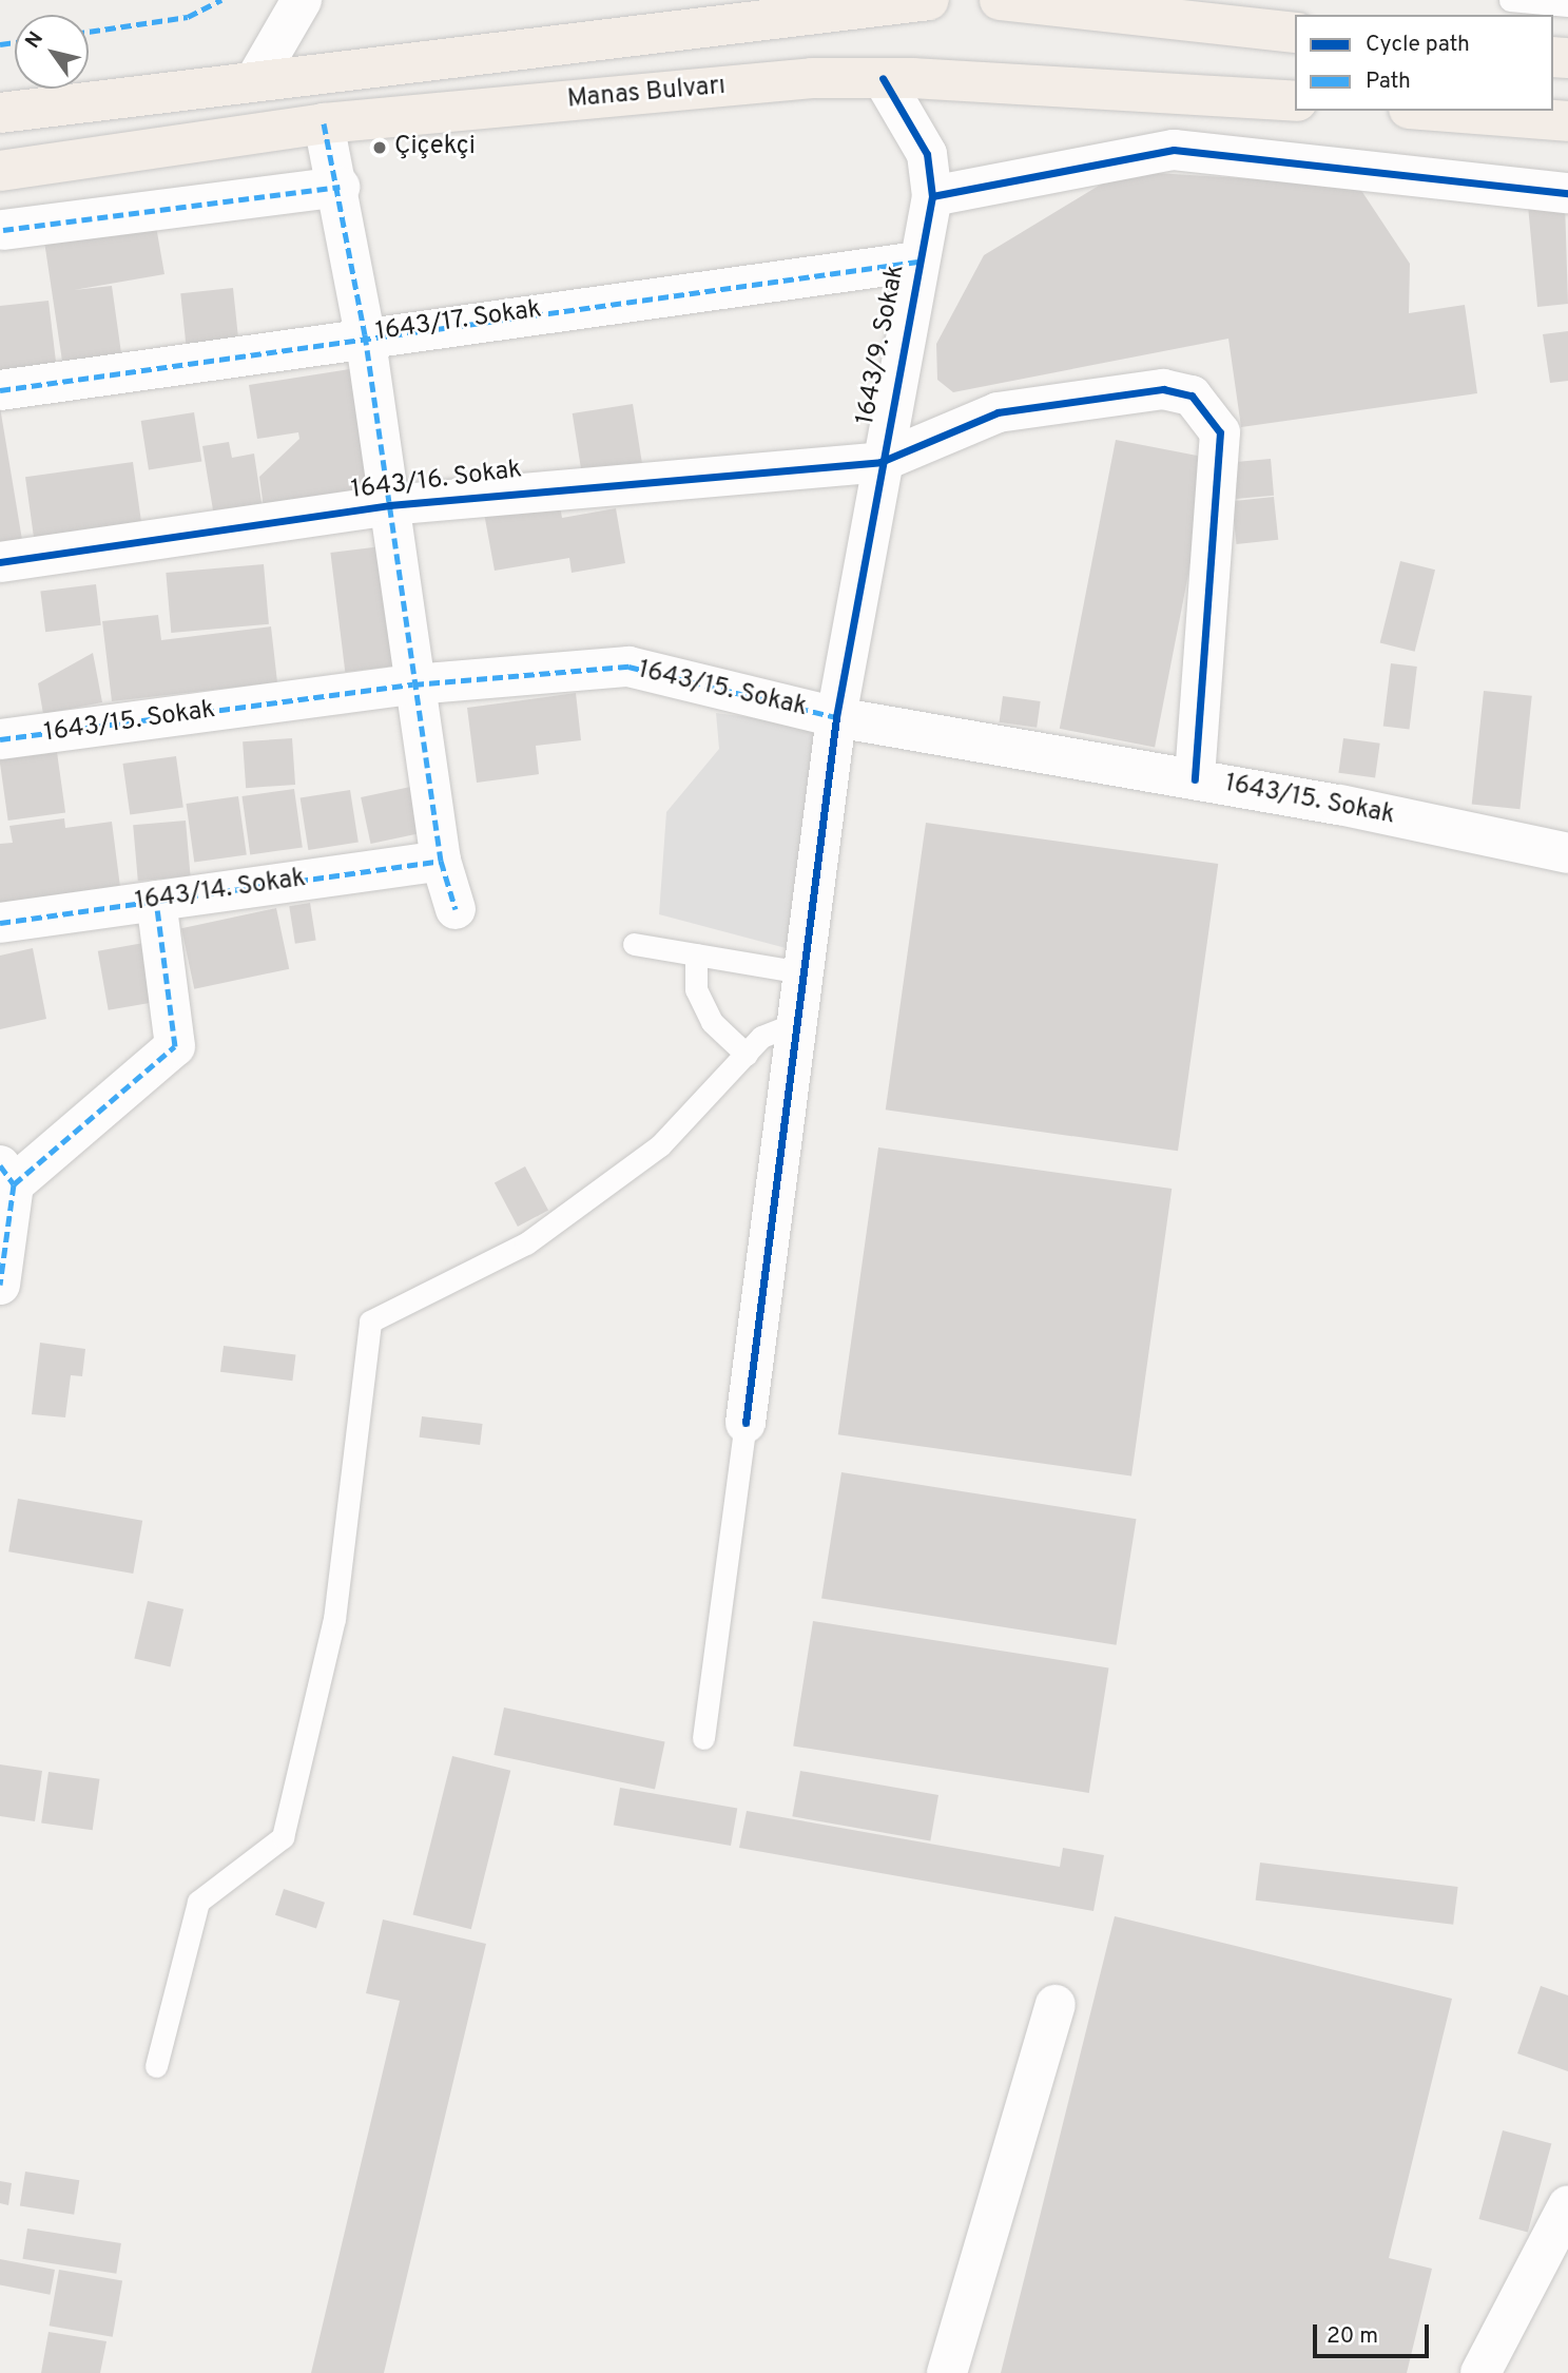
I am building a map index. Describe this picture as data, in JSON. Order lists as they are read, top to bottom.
{
  "streets": {
    "main road": ["Manas Bulvarı"],
    "street": [
      "1643/17. Sokak",
      "1643/9. Sokak",
      "1643/16. Sokak",
      "1643/15. Sokak",
      "1643/14. Sokak"
    ]
  },
  "crossings": [
    ["Manas Bulvarı", "1643/9. Sokak"],
    ["1643/17. Sokak", "1643/9. Sokak"],
    ["1643/9. Sokak", "1643/16. Sokak"],
    ["1643/9. Sokak", "1643/15. Sokak"],
    ["1643/16. Sokak", "1643/15. Sokak"]
  ],
  "places": ["Çiçekçi"],
  "legend": ["Cycle path", "Path"],
  "scale_bar": "20 m",
  "north": "top left"
}
